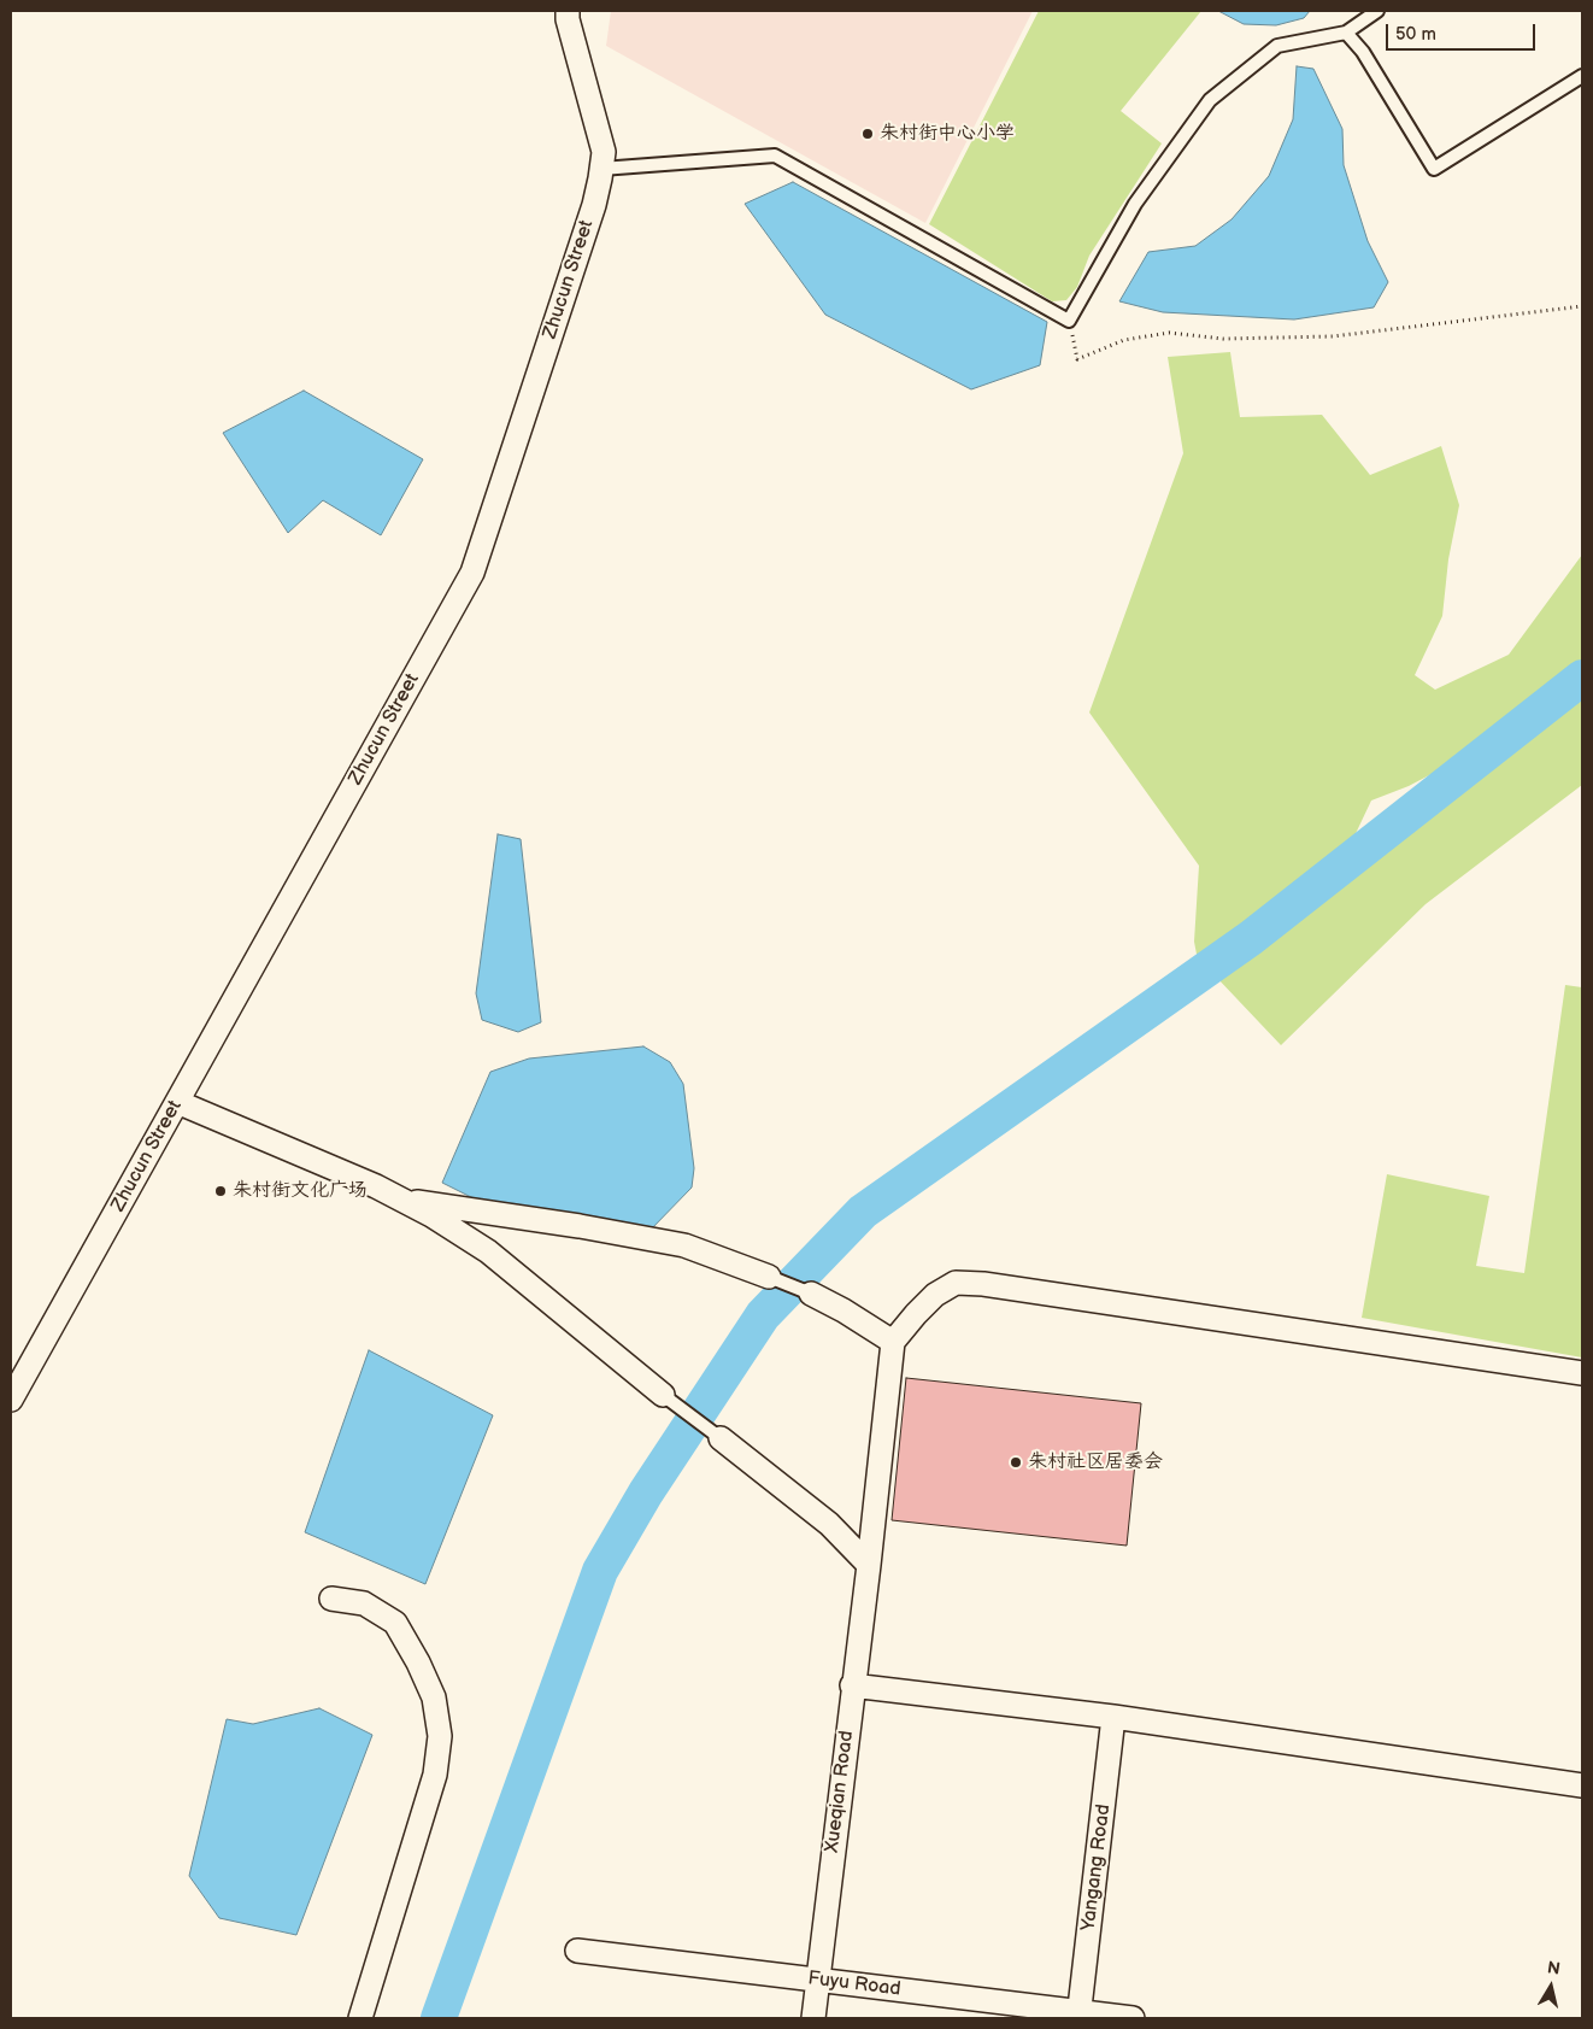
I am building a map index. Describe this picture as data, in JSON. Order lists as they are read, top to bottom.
{
  "streets": {
    "street": [
      "Zhucun Street",
      "Xueqian Road",
      "Yangang Road",
      "Fuyu Road"
    ]
  },
  "crossings": [
    ["Xueqian Road", "Fuyu Road"],
    ["Yangang Road", "Fuyu Road"]
  ],
  "places": ["朱村街中心小学", "朱村街文化广场", "朱村社区居委会"],
  "scale_bar": "50 m",
  "north": "top"
}
